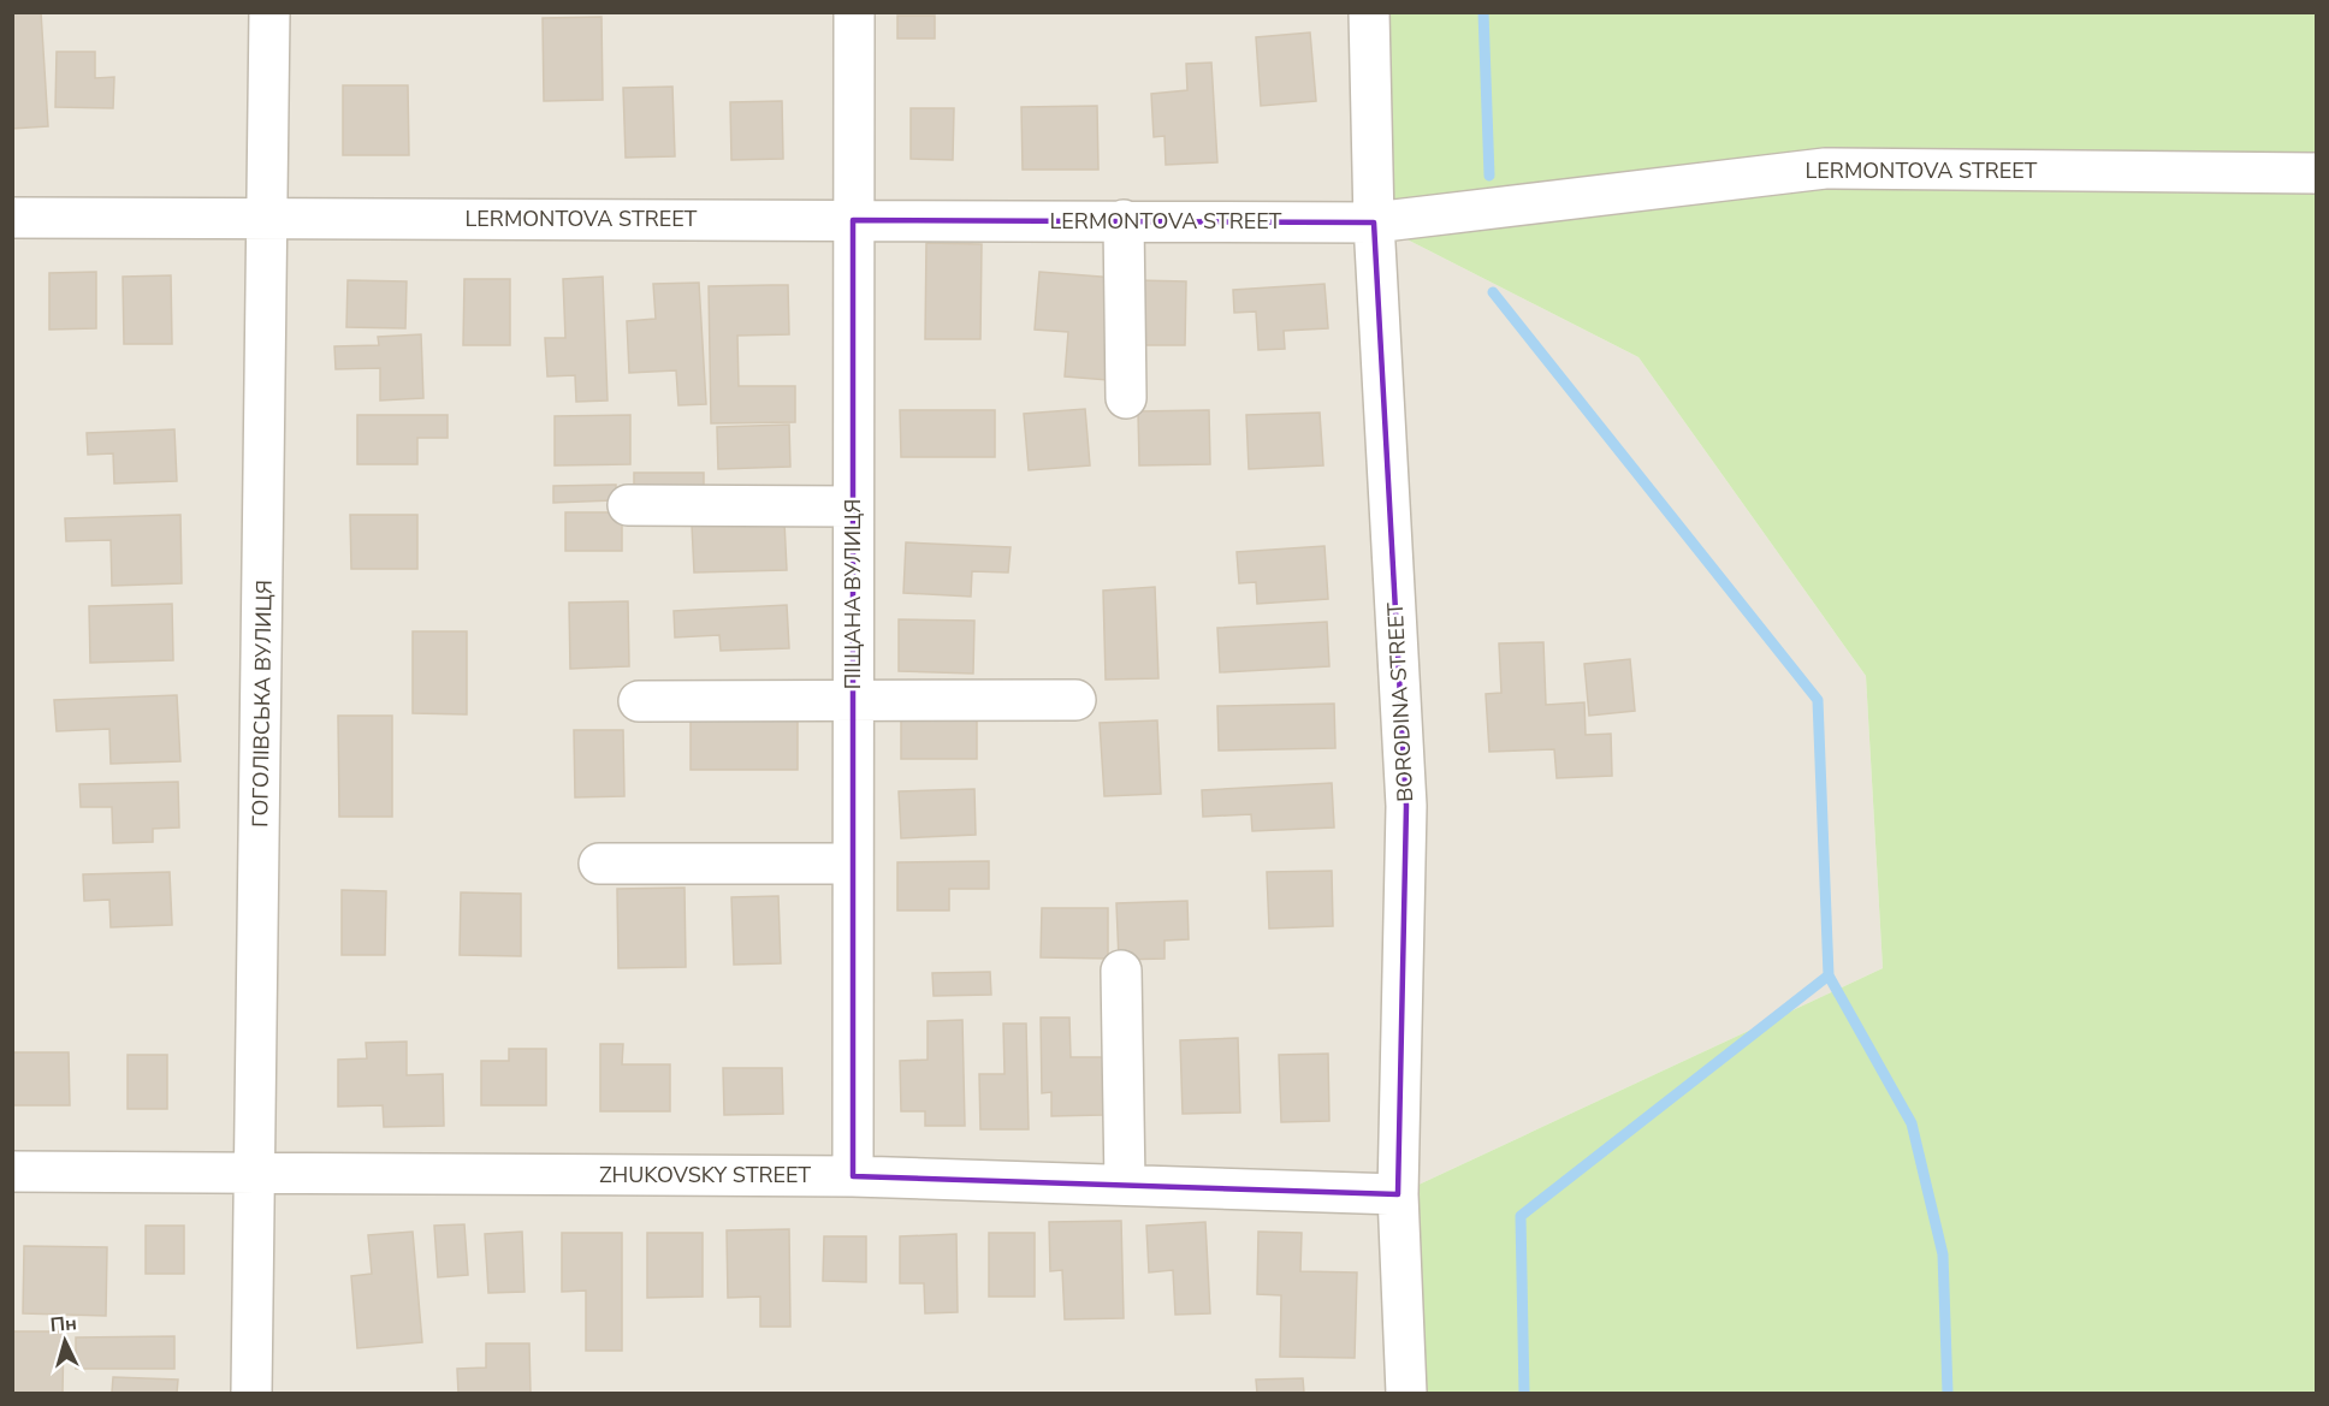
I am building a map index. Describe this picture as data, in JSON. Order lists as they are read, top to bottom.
{
  "streets": {
    "street": [
      "LERMONTOVA STREET",
      "ПІЩАНА ВУЛИЦЯ",
      "BORODINA STREET",
      "ГОГОЛІВСЬКА ВУЛИЦЯ",
      "ZHUKOVSKY STREET"
    ]
  },
  "crossings": [
    ["LERMONTOVA STREET", "ПІЩАНА ВУЛИЦЯ"],
    ["LERMONTOVA STREET", "BORODINA STREET"],
    ["LERMONTOVA STREET", "ГОГОЛІВСЬКА ВУЛИЦЯ"],
    ["ПІЩАНА ВУЛИЦЯ", "ZHUKOVSKY STREET"],
    ["BORODINA STREET", "ZHUKOVSKY STREET"],
    ["ГОГОЛІВСЬКА ВУЛИЦЯ", "ZHUKOVSKY STREET"]
  ],
  "north": "top"
}
